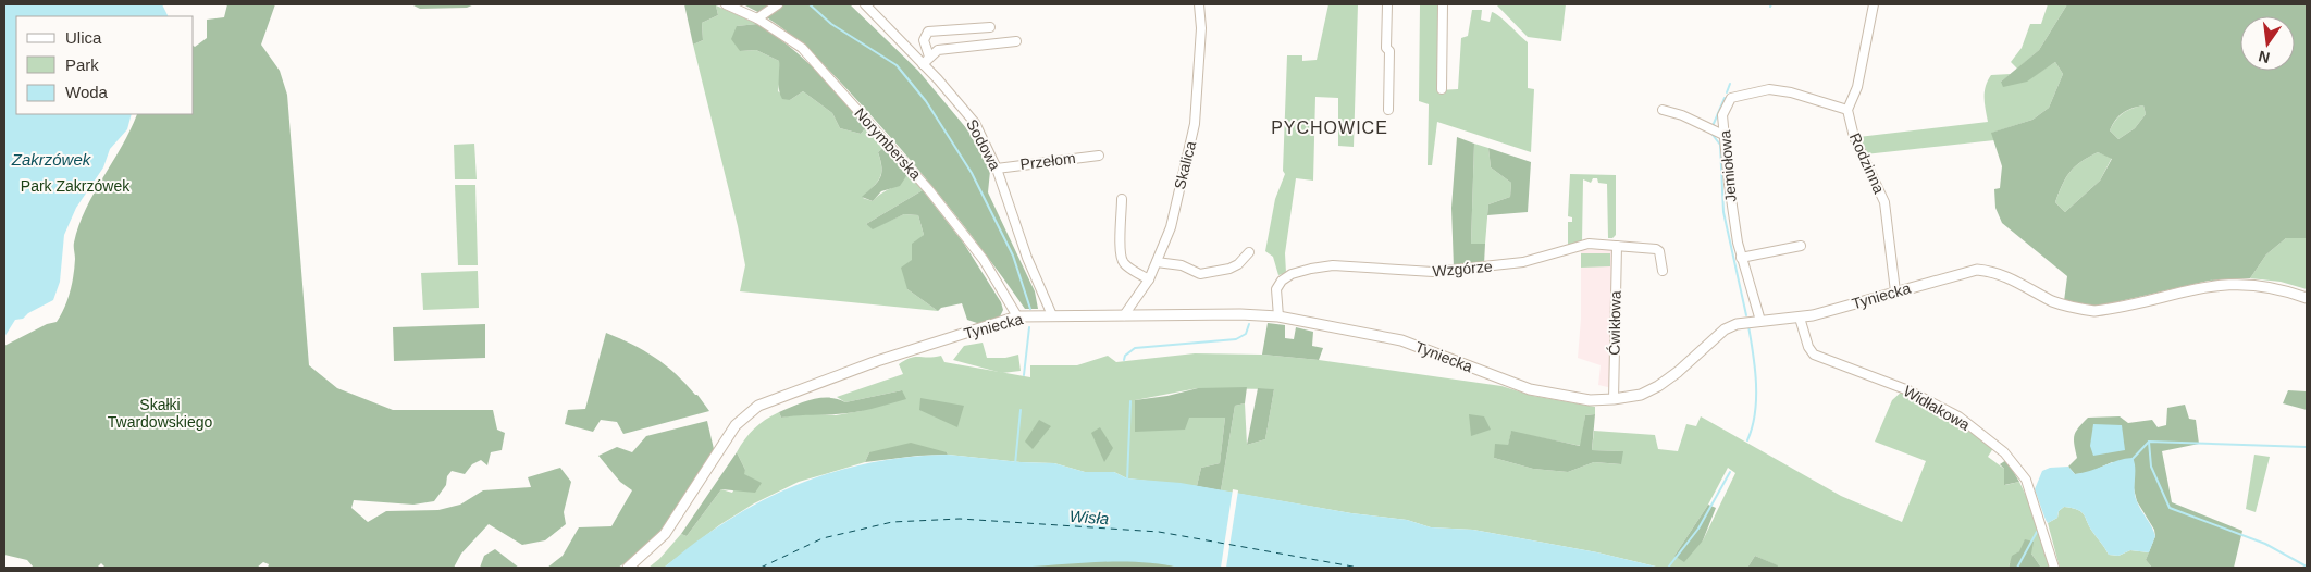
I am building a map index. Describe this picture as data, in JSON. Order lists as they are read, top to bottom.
{
  "streets": {
    "street": [
      "Norymberska",
      "Sodowa",
      "Przełom",
      "Rodzinna",
      "Skalica",
      "Jemiołowa",
      "Wzgórze",
      "Tyniecka",
      "Ćwikłowa",
      "Widłakowa"
    ]
  },
  "crossings": [
    ["Norymberska", "Tyniecka"],
    ["Sodowa", "Przełom"],
    ["Sodowa", "Tyniecka"],
    ["Rodzinna", "Jemiołowa"],
    ["Rodzinna", "Tyniecka"],
    ["Skalica", "Tyniecka"],
    ["Jemiołowa", "Tyniecka"],
    ["Wzgórze", "Tyniecka"],
    ["Wzgórze", "Ćwikłowa"],
    ["Tyniecka", "Ćwikłowa"],
    ["Tyniecka", "Widłakowa"]
  ],
  "districts": ["PYCHOWICE"],
  "water": ["Zakrzówek", "Wisła"],
  "parks": ["Park Zakrzówek", "Skałki Twardowskiego"],
  "legend": ["Ulica", "Park", "Woda"],
  "north": "bottom"
}
